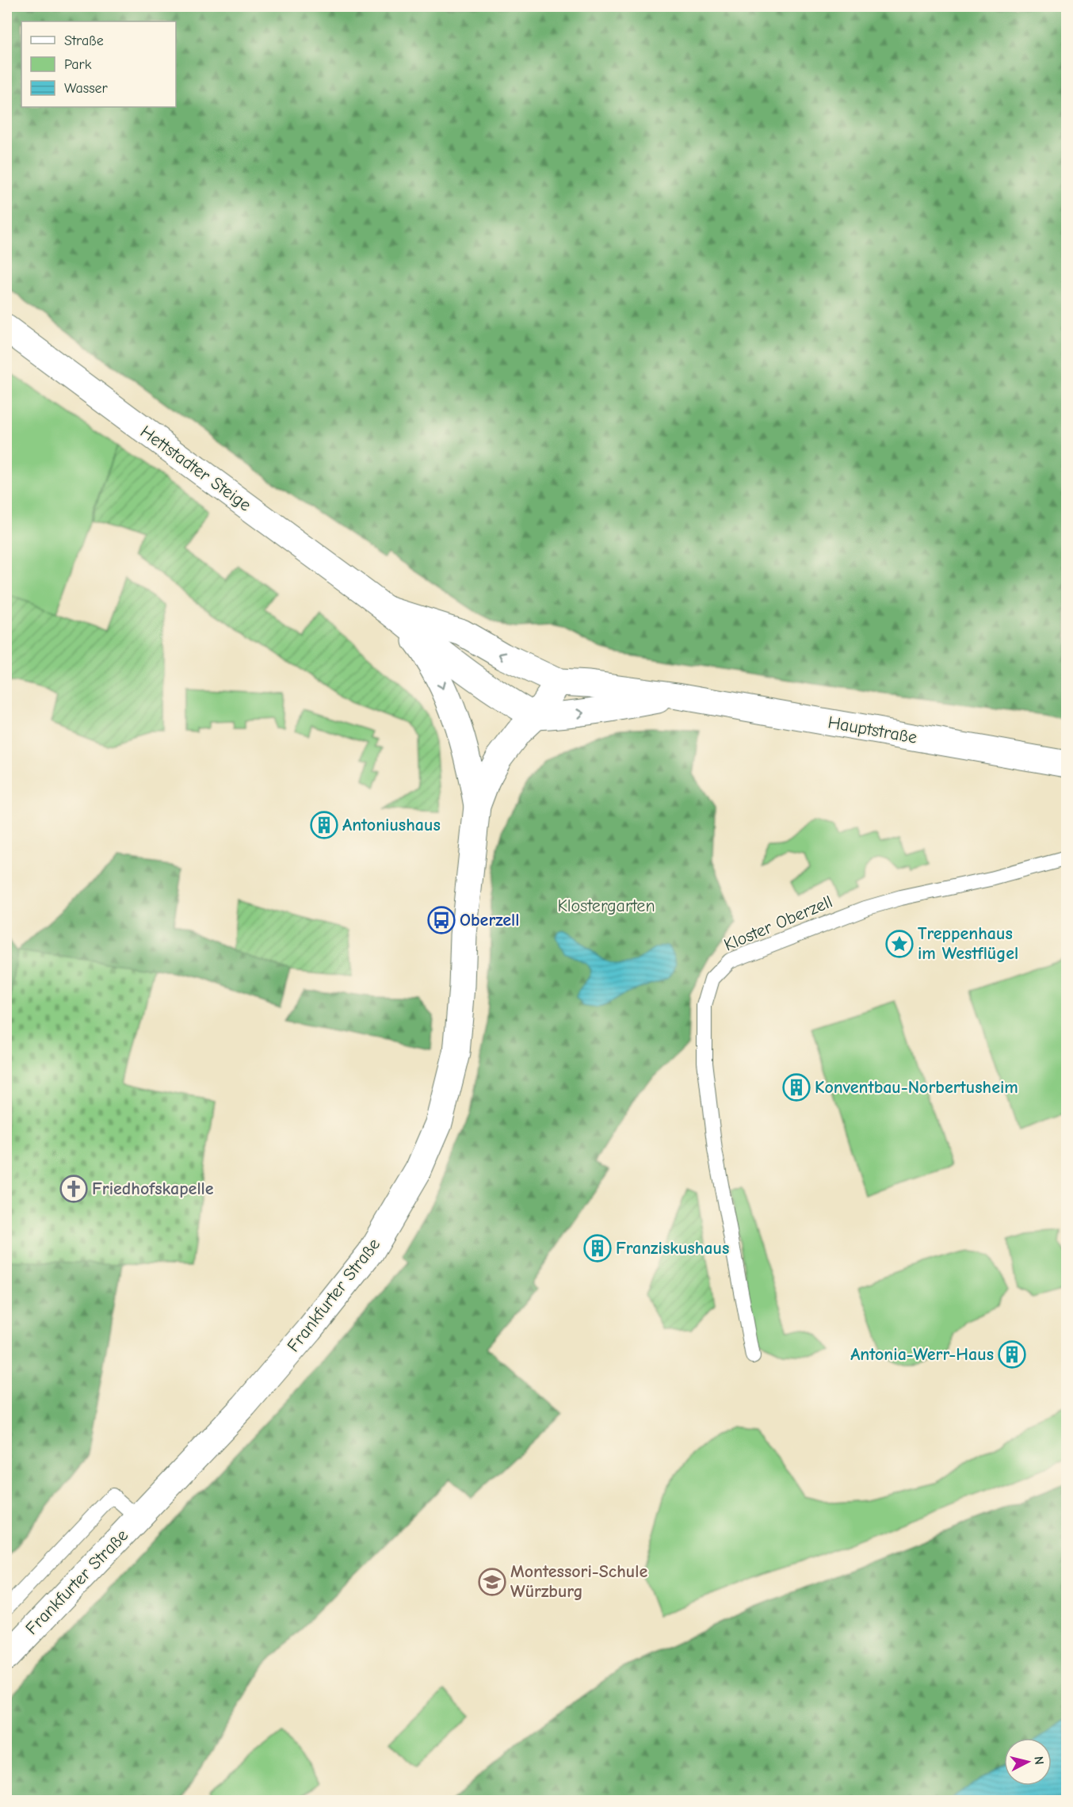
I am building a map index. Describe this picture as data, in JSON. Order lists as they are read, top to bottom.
{
  "streets": {
    "main road": ["Hettstadter Steige", "Hauptstraße", "Frankfurter Straße"],
    "lane": ["Kloster Oberzell"]
  },
  "crossings": [
    ["Hettstadter Steige", "Hauptstraße"],
    ["Hettstadter Steige", "Frankfurter Straße"],
    ["Hauptstraße", "Frankfurter Straße"]
  ],
  "parks": ["Klostergarten"],
  "places": {
    "building": [
      "Antoniushaus",
      "Konventbau-Norbertusheim",
      "Franziskushaus",
      "Antonia-Werr-Haus"
    ],
    "bus stop": ["Oberzell"],
    "place": ["Treppenhaus im Westflügel"],
    "church": ["Friedhofskapelle"],
    "school or university": ["Montessori-Schule Würzburg"]
  },
  "legend": ["Straße", "Park", "Wasser"],
  "north": "right"
}
